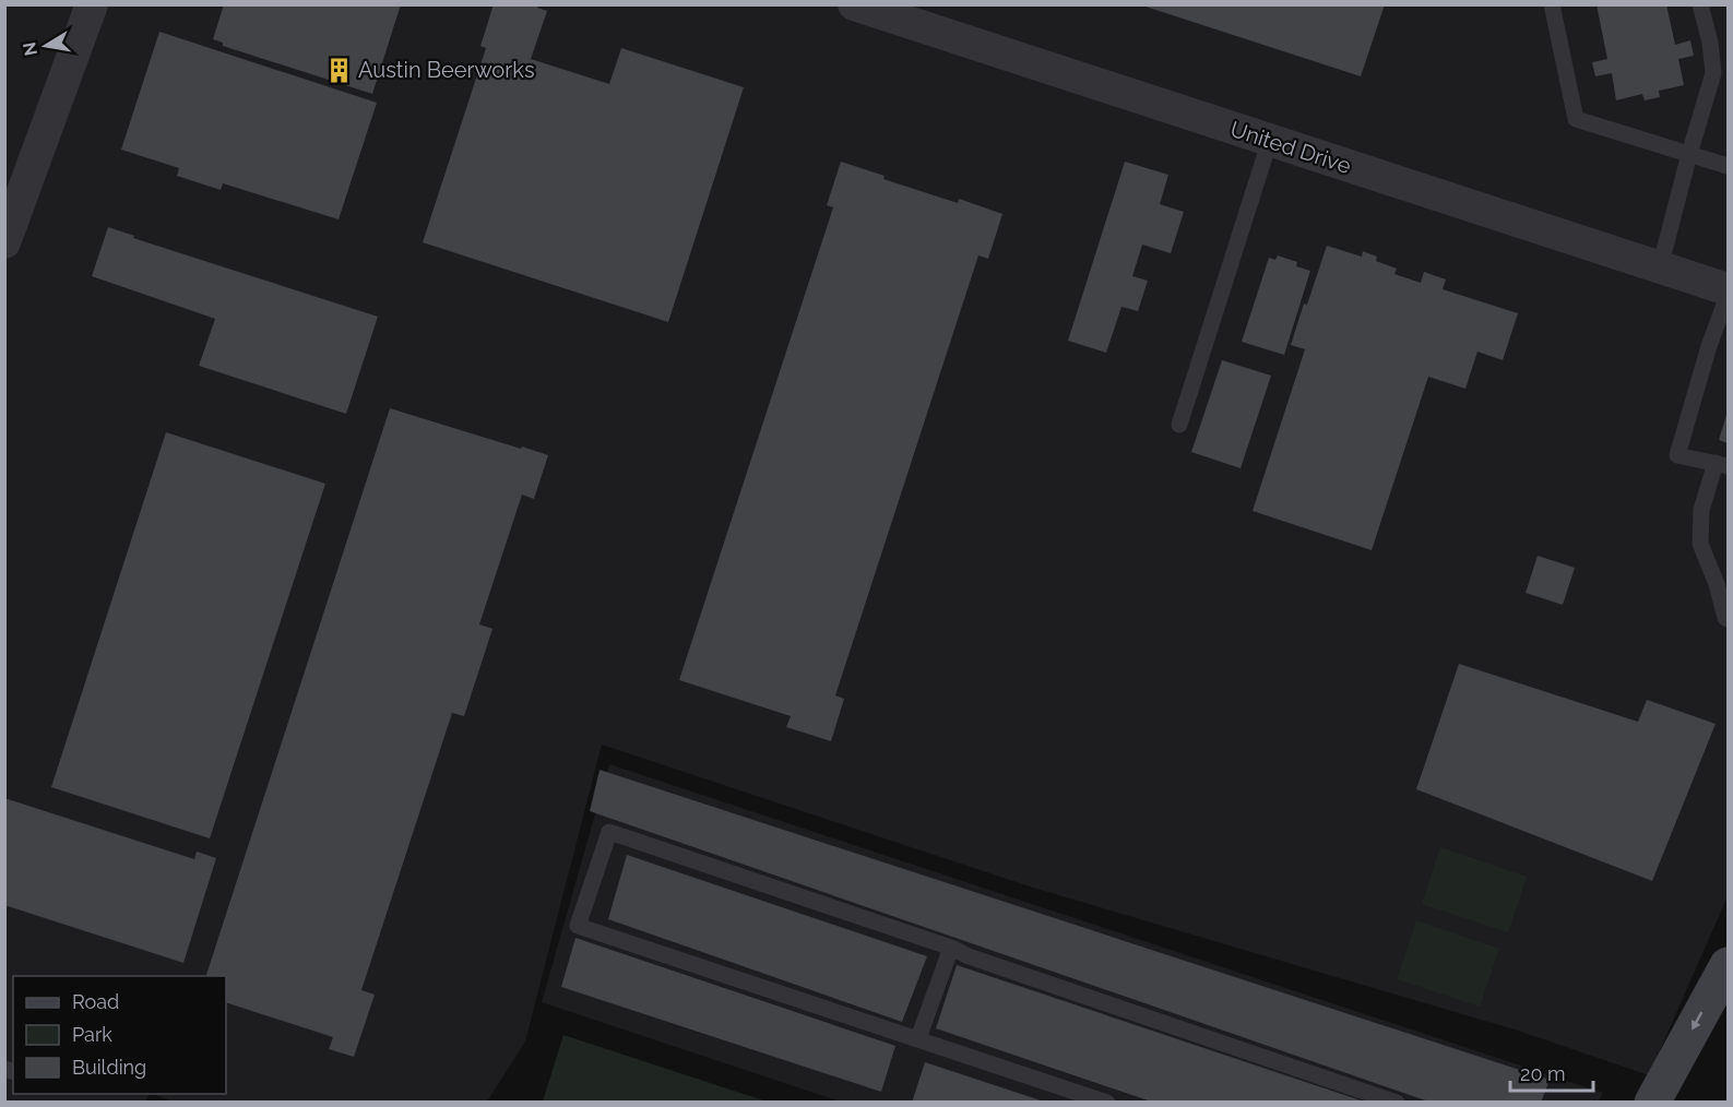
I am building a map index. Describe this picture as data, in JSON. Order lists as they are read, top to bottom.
{
  "streets": {
    "street": ["United Drive"]
  },
  "places": {
    "building": ["Austin Beerworks"]
  },
  "legend": ["Road", "Park", "Building"],
  "scale_bar": "20 m",
  "north": "left"
}
